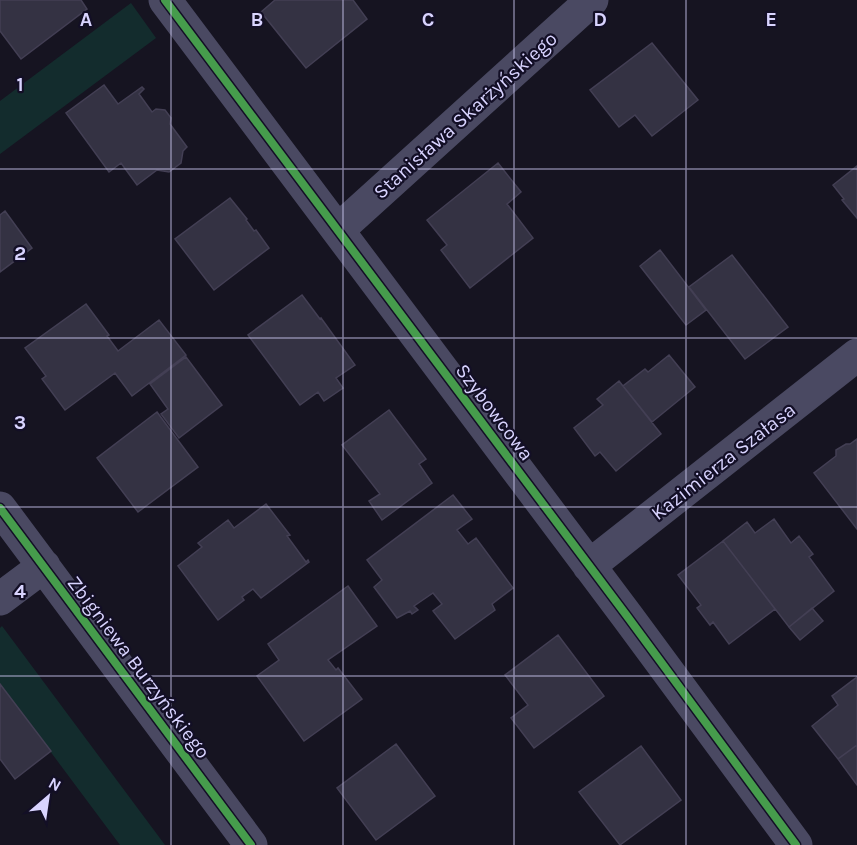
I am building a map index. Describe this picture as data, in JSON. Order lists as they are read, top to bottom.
{
  "streets": {
    "street": [
      "Stanisława Skarżyńskiego",
      "Szybowcowa",
      "Kazimierza Szałasa",
      "Zbigniewa Burzyńskiego"
    ]
  },
  "crossings": [
    ["Stanisława Skarżyńskiego", "Szybowcowa"],
    ["Szybowcowa", "Kazimierza Szałasa"]
  ],
  "north": "top right",
  "grid": {
    "columns": [
      "A",
      "B",
      "C",
      "D",
      "E"
    ],
    "rows": [
      "1",
      "2",
      "3",
      "4"
    ]
  }
}
